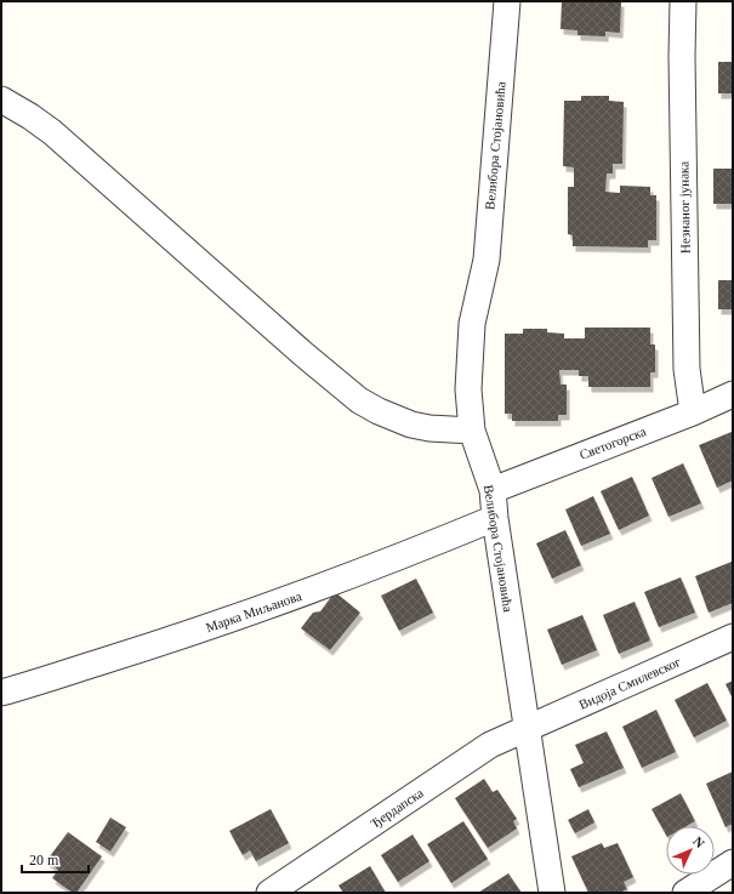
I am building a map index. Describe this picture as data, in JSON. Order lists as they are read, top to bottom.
{
  "streets": {
    "street": [
      "Велибора Стојановића",
      "Незнаног јунака",
      "Светогорска",
      "Марка Миљанова",
      "Видоја Смилевског",
      "Ђердапска"
    ]
  },
  "crossings": [
    ["Велибора Стојановића", "Светогорска"],
    ["Велибора Стојановића", "Марка Миљанова"],
    ["Велибора Стојановића", "Видоја Смилевског"],
    ["Велибора Стојановића", "Ђердапска"],
    ["Незнаног јунака", "Светогорска"],
    ["Видоја Смилевског", "Ђердапска"]
  ],
  "scale_bar": "20 m",
  "north": "top right"
}
